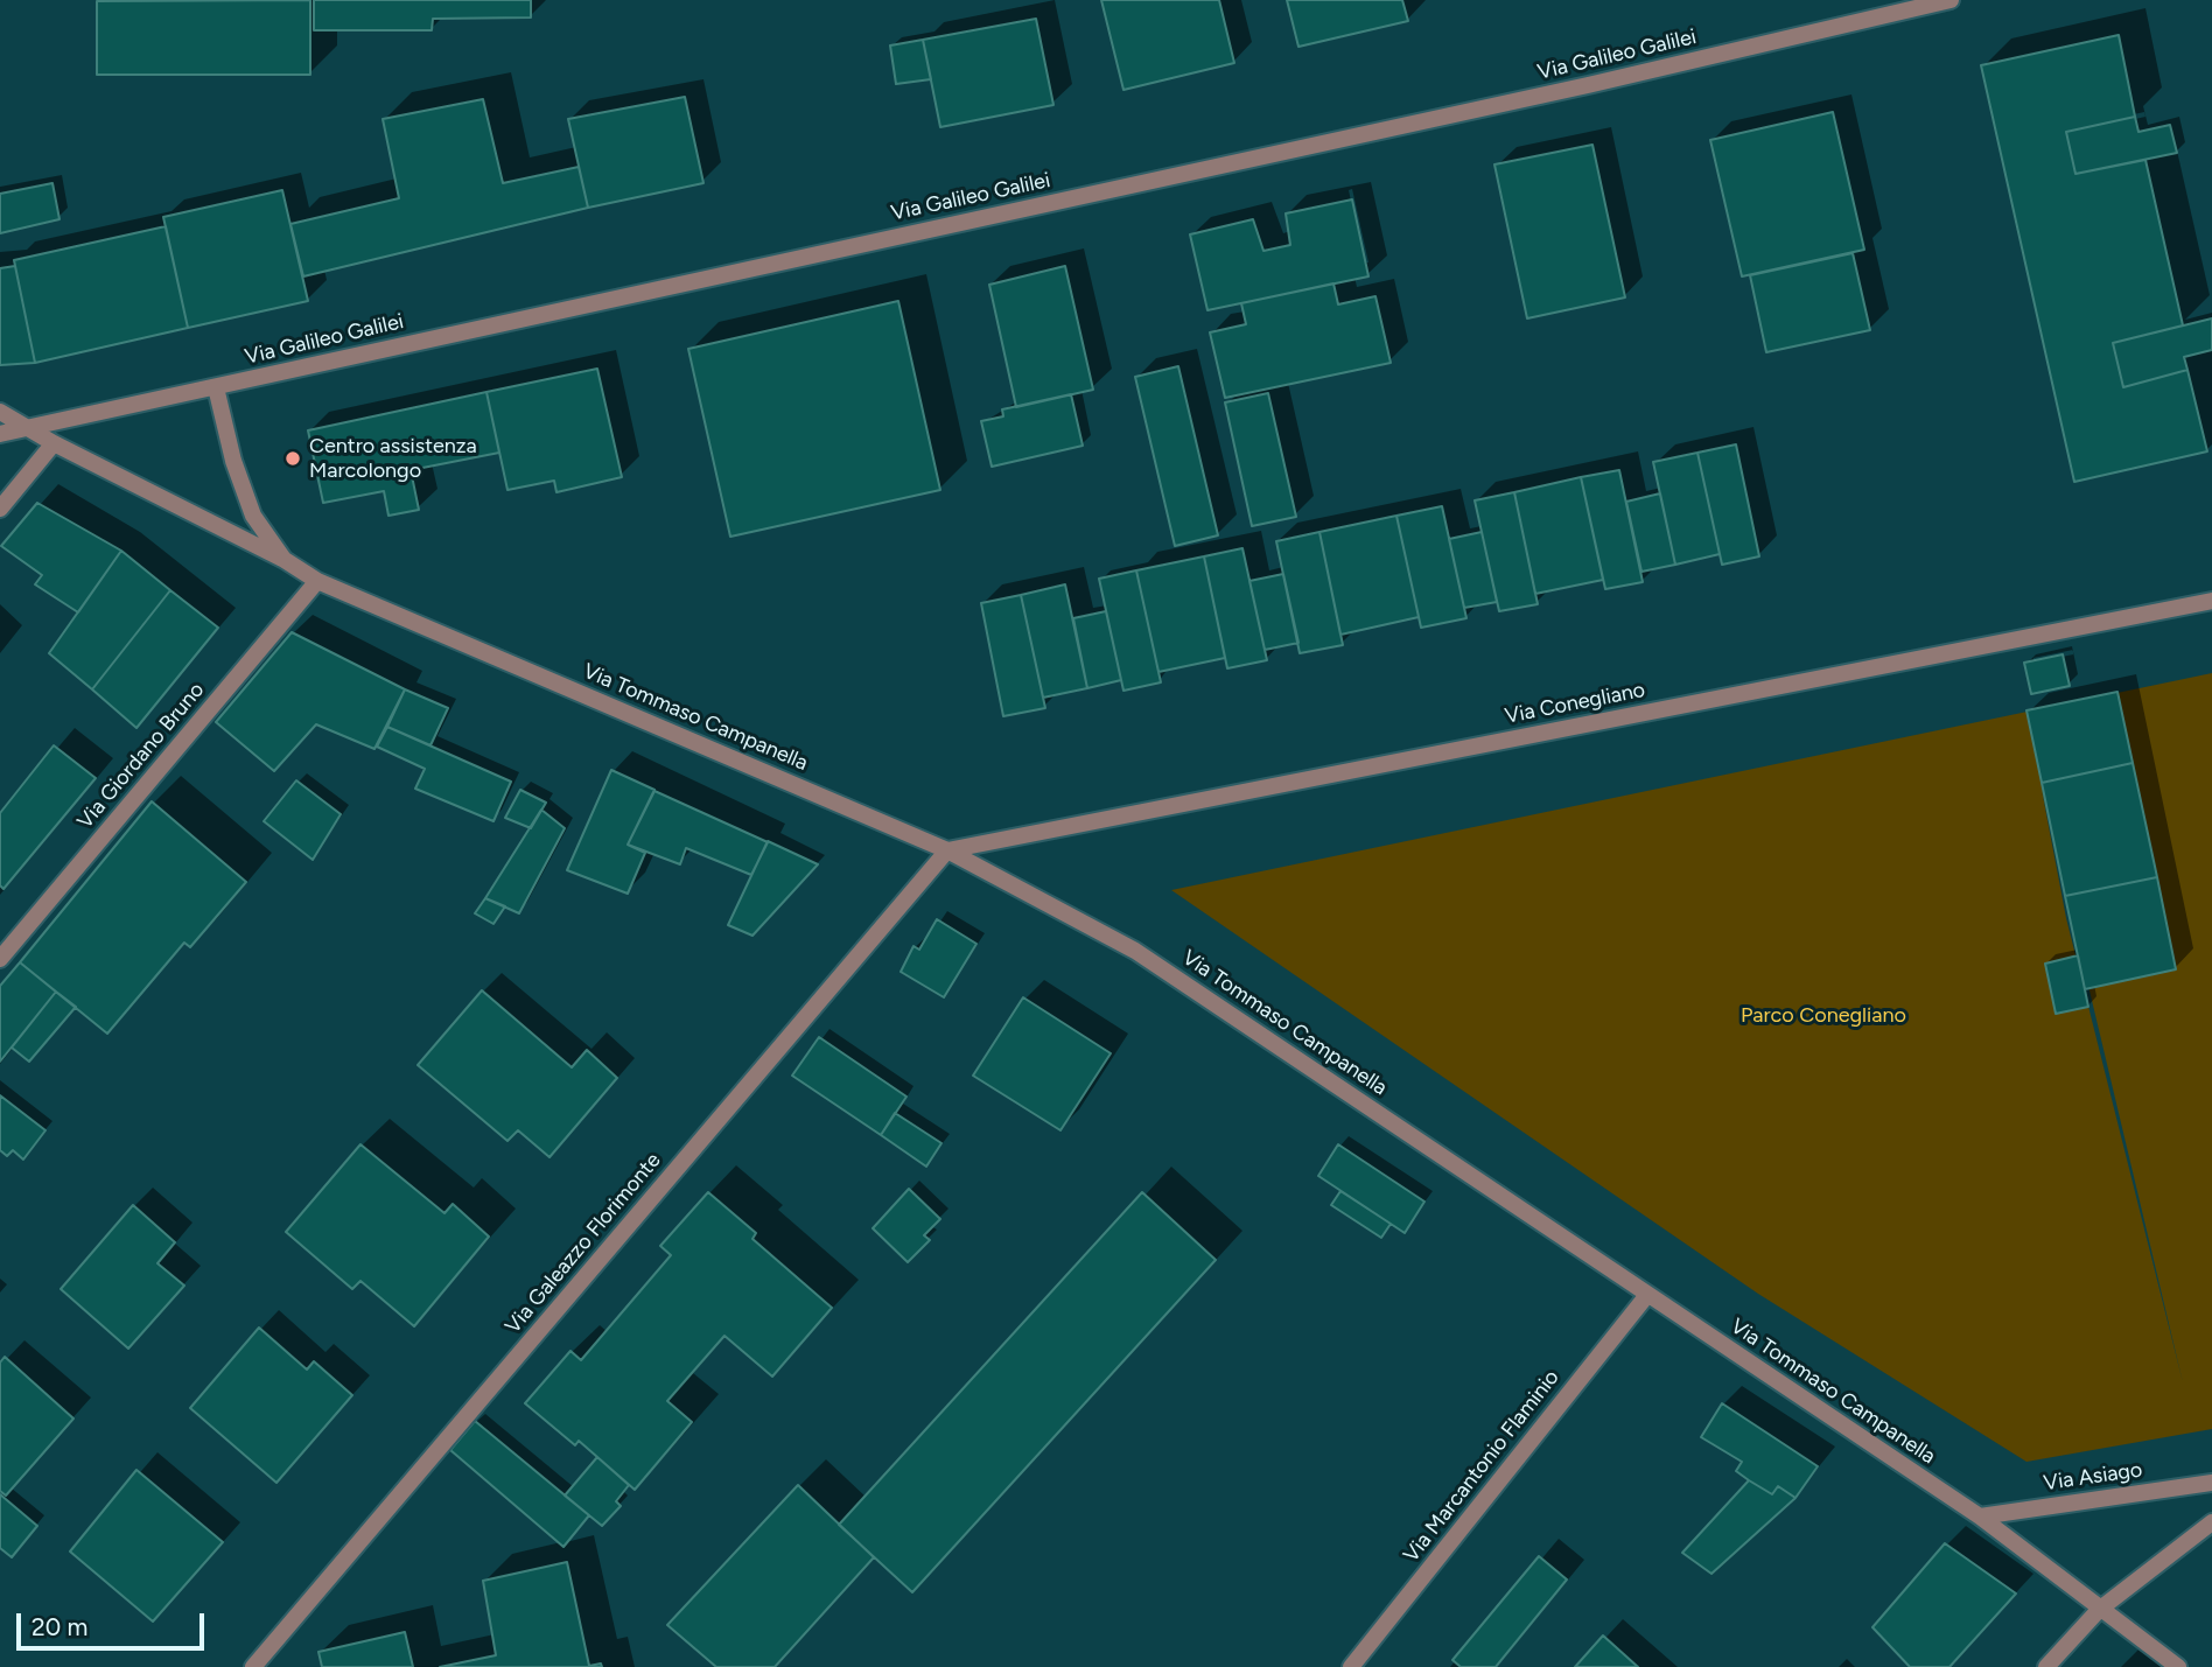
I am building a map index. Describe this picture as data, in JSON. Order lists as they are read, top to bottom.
{
  "streets": {
    "street": [
      "Via Galileo Galilei",
      "Via Conegliano",
      "Via Tommaso Campanella",
      "Via Giordano Bruno",
      "Via Galeazzo Florimonte",
      "Via Marcantonio Flaminio",
      "Via Asiago"
    ]
  },
  "crossings": [
    ["Via Galileo Galilei", "Via Tommaso Campanella"],
    ["Via Conegliano", "Via Tommaso Campanella"],
    ["Via Conegliano", "Via Galeazzo Florimonte"],
    ["Via Tommaso Campanella", "Via Giordano Bruno"],
    ["Via Tommaso Campanella", "Via Galeazzo Florimonte"],
    ["Via Tommaso Campanella", "Via Marcantonio Flaminio"],
    ["Via Tommaso Campanella", "Via Asiago"]
  ],
  "parks": ["Parco Conegliano"],
  "places": ["Centro assistenza Marcolongo"],
  "scale_bar": "20 m"
}
